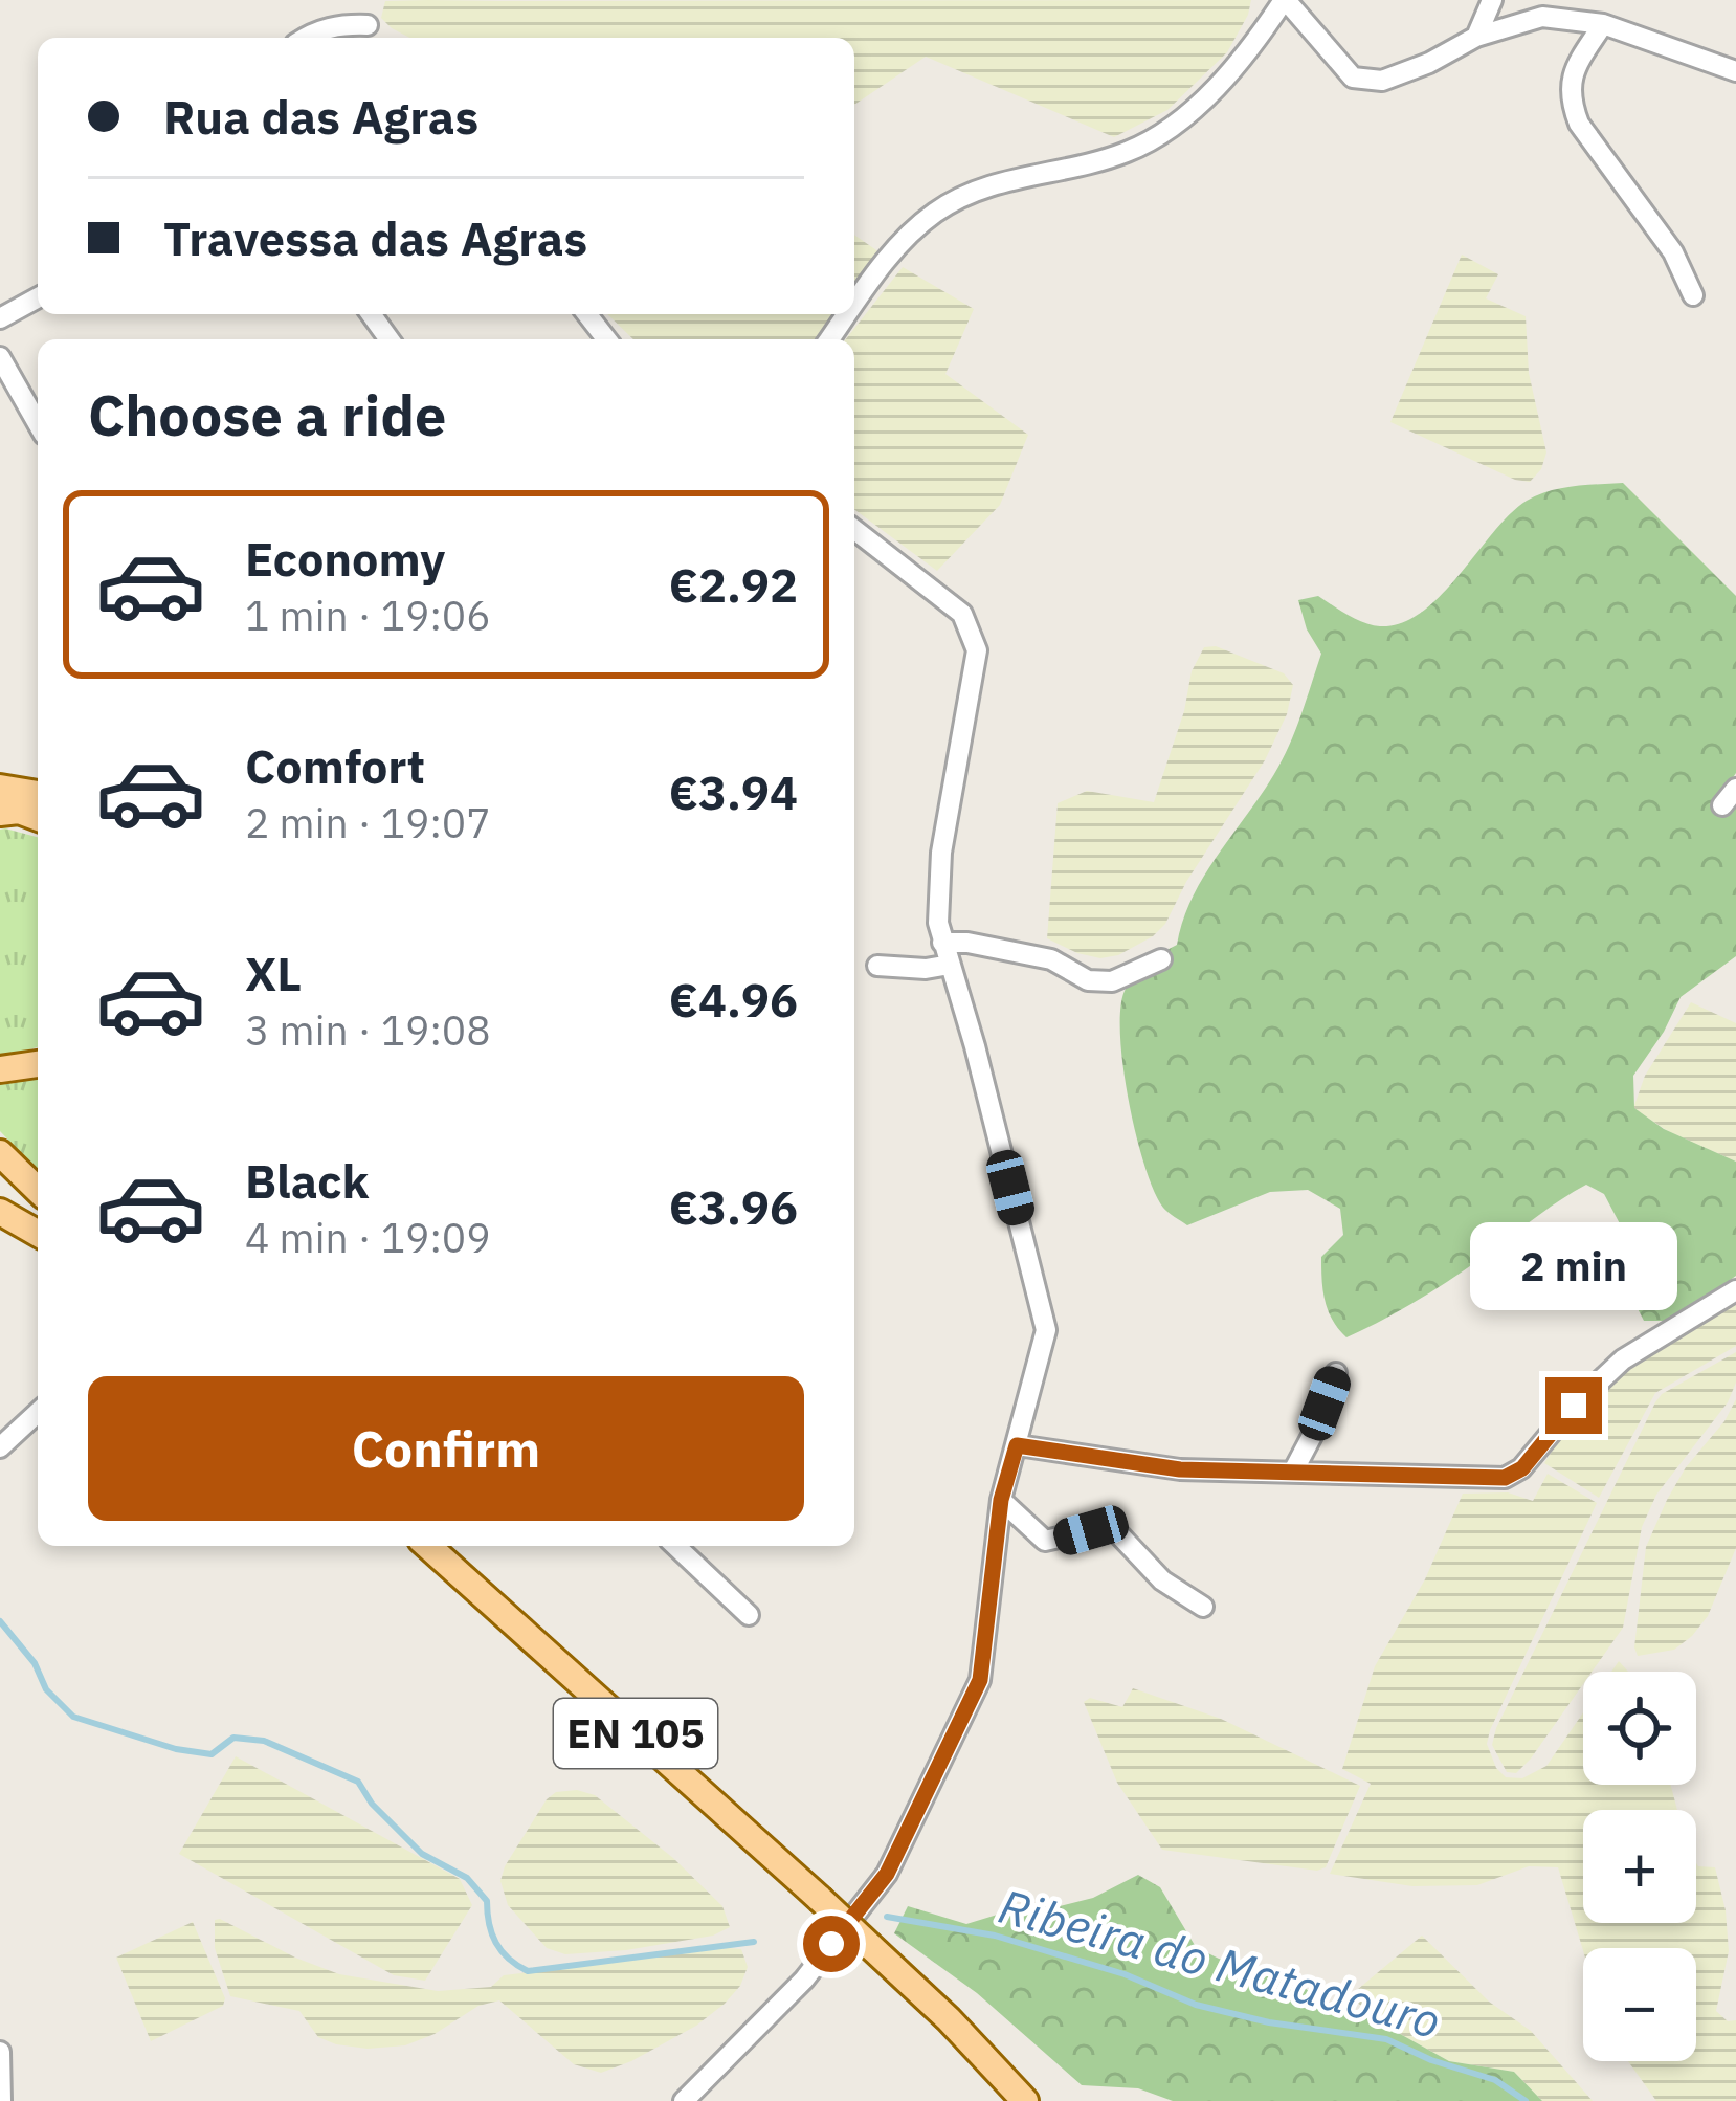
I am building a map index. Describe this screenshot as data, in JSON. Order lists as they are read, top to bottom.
{
  "streets": {
    "main road": ["EN 105"]
  },
  "water": ["Ribeira do Matadouro"],
  "page": {
    "banner": ["Rua das Agras", "Travessa das Agras"],
    "heading": "Choose a ride",
    "list": [
      {
        "name": "Economy",
        "note": "1 min · 19:06",
        "value": "€2.92"
      },
      {
        "name": "Comfort",
        "note": "2 min · 19:07",
        "value": "€3.94"
      },
      {
        "name": "XL",
        "note": "3 min · 19:08",
        "value": "€4.96"
      },
      {
        "name": "Black",
        "note": "4 min · 19:09",
        "value": "€3.96"
      }
    ],
    "bubble": "2 min",
    "buttons": "Confirm",
    "map_buttons": ["+", "−"]
  }
}
